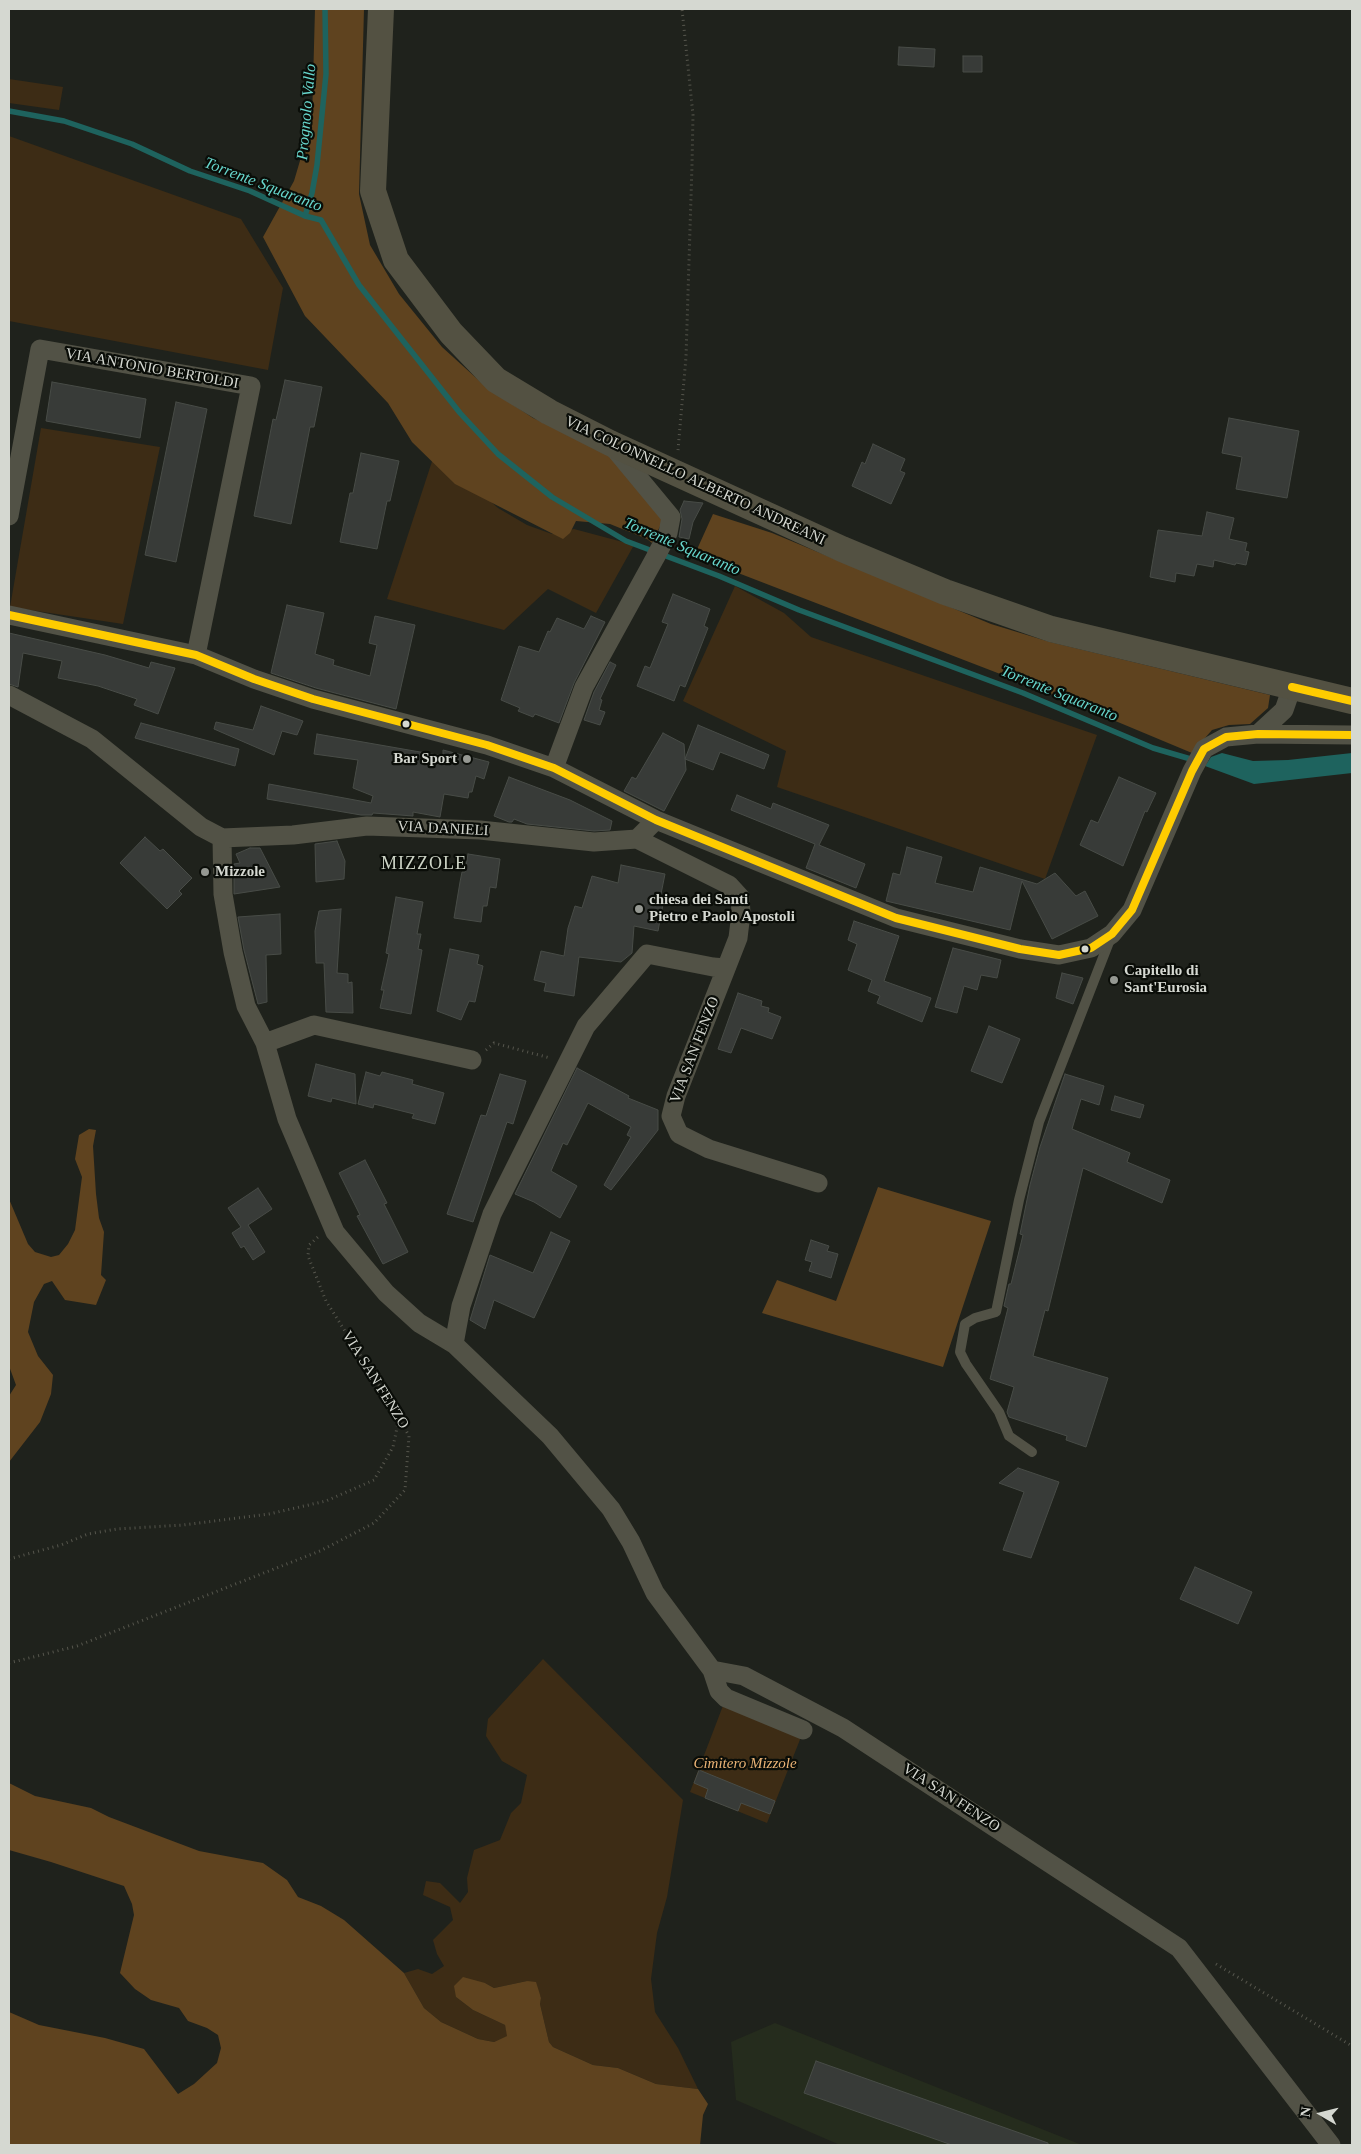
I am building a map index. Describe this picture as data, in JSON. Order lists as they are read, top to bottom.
{
  "streets": {
    "street": [
      "VIA ANTONIO BERTOLDI",
      "VIA COLONNELLO ALBERTO ANDREANI",
      "VIA DANIELI",
      "VIA SAN FENZO"
    ]
  },
  "crossings": [
    ["VIA DANIELI", "VIA SAN FENZO"]
  ],
  "districts": ["MIZZOLE"],
  "water": ["Prognolo Vallo", "Torrente Squaranto"],
  "parks": ["Cimitero Mizzole"],
  "places": [
    "Bar Sport",
    "Mizzole",
    "chiesa dei Santi Pietro e Paolo Apostoli",
    "Capitello di Sant'Eurosia"
  ],
  "north": "left"
}
